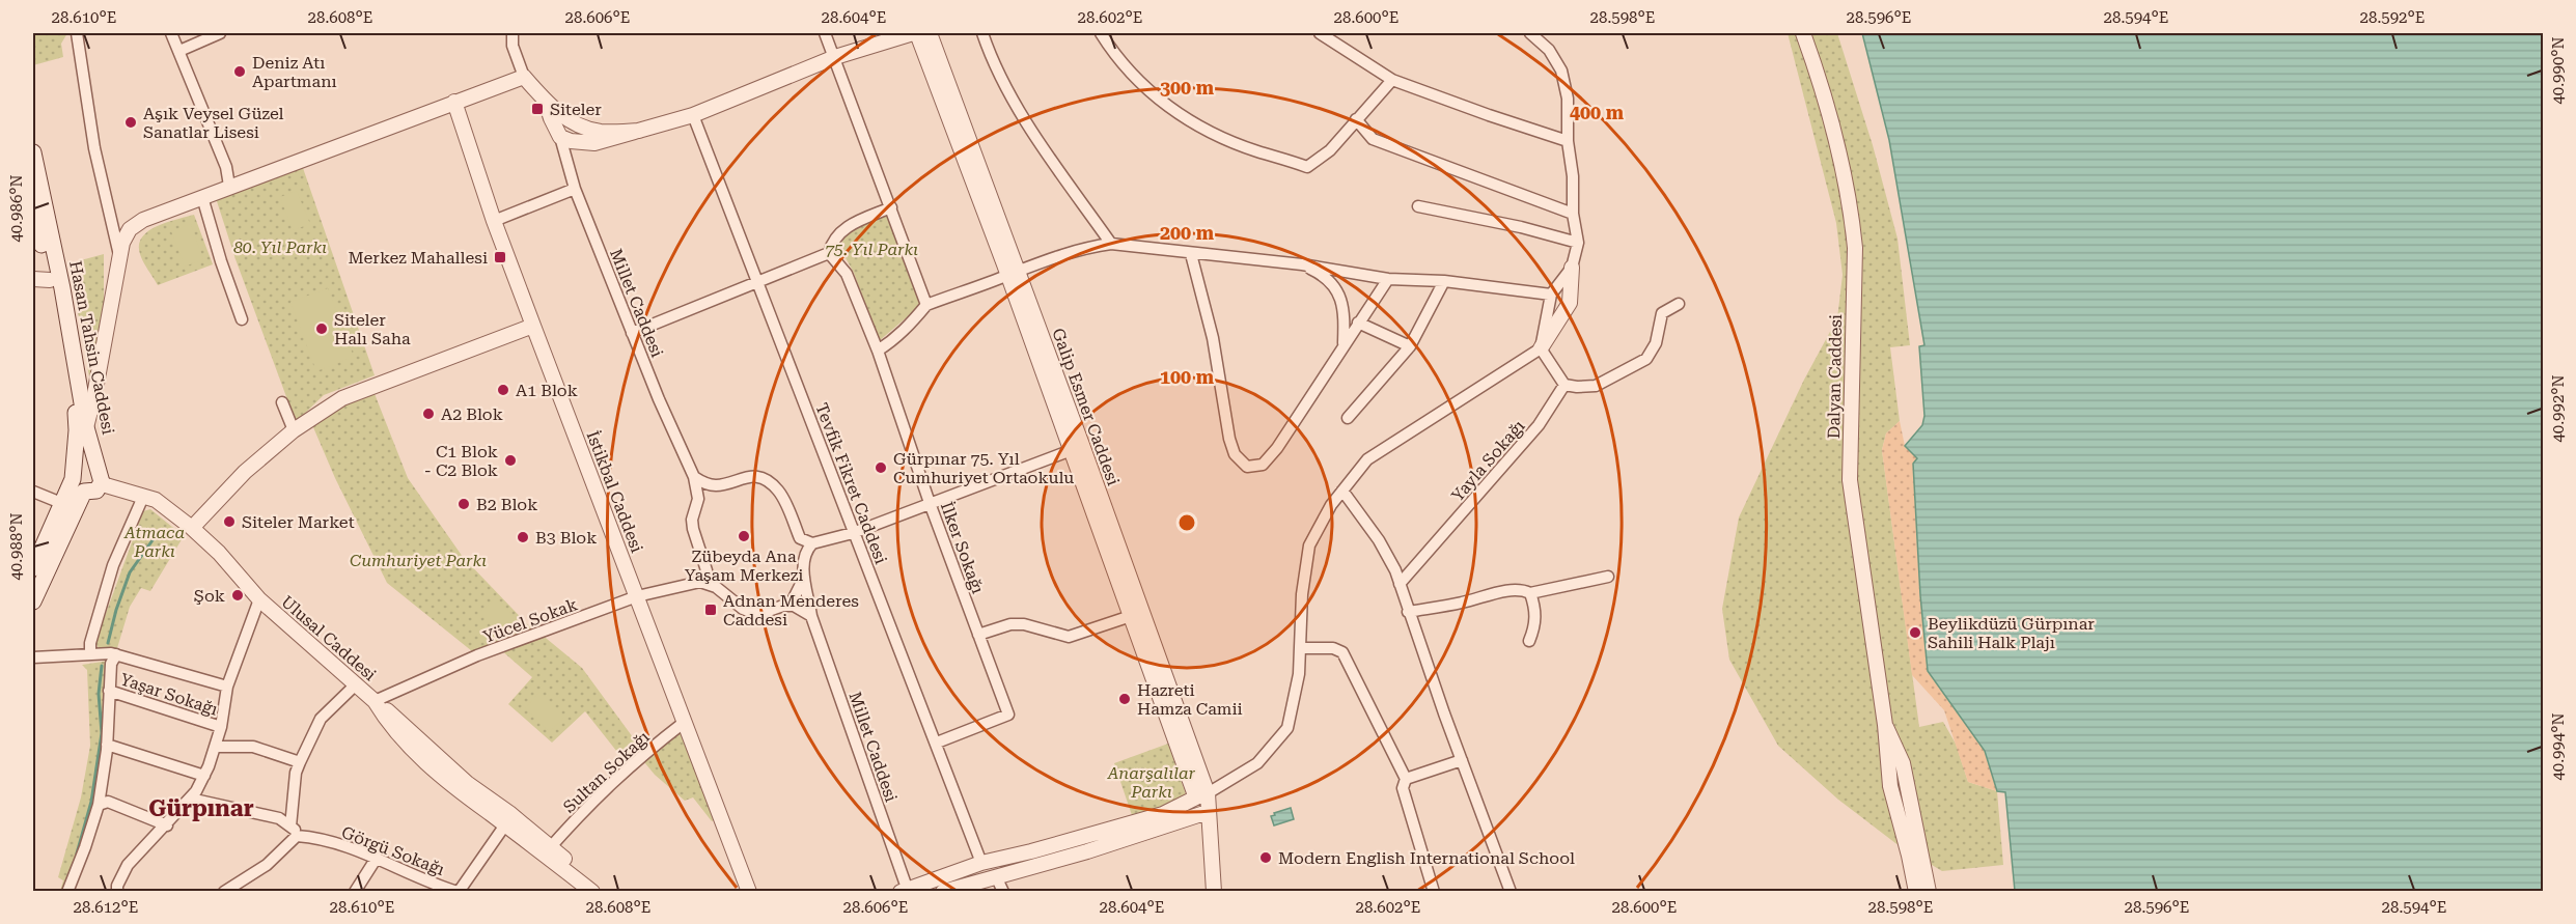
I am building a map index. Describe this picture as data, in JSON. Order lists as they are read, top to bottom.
{
  "streets": {
    "main road": ["Hasan Tahsin Caddesi"],
    "street": [
      "Millet Caddesi",
      "Dalyan Caddesi",
      "Galip Esmer Caddesi",
      "Yayla Sokağı",
      "Tevfik Fikret Caddesi",
      "İstikbal Caddesi",
      "İlker Sokağı",
      "Yücel Sokak",
      "Ulusal Caddesi",
      "Yaşar Sokağı",
      "Sultan Sokağı",
      "Görgü Sokağı"
    ]
  },
  "crossings": [
    ["Hasan Tahsin Caddesi", "Ulusal Caddesi"],
    ["Tevfik Fikret Caddesi", "İlker Sokağı"],
    ["İstikbal Caddesi", "Yücel Sokak"],
    ["İstikbal Caddesi", "Sultan Sokağı"],
    ["Yücel Sokak", "Ulusal Caddesi"],
    ["Ulusal Caddesi", "Sultan Sokağı"]
  ],
  "districts": ["Gürpınar"],
  "parks": [
    "80. Yıl Parkı",
    "75. Yıl Parkı",
    "Atmaca Parkı",
    "Cumhuriyet Parkı",
    "Anarşalılar Parkı"
  ],
  "places": {
    "other": [
      "Deniz Atı Apartmanı",
      "Aşık Veysel Güzel Sanatlar Lisesi",
      "Siteler Halı Saha",
      "A1 Blok",
      "A2 Blok",
      "C1 Blok - C2 Blok",
      "Gürpınar 75. Yıl Cumhuriyet Ortaokulu",
      "B2 Blok",
      "Siteler Market",
      "Zübeyda Ana Yaşam Merkezi",
      "B3 Blok",
      "Şok",
      "Beylikdüzü Gürpınar Sahili Halk Plajı",
      "Hazreti Hamza Camii",
      "Modern English International School"
    ],
    "transit": ["Siteler", "Merkez Mahallesi", "Adnan Menderes Caddesi"]
  },
  "coordinates": [
    "28.610°E",
    "28.608°E",
    "28.606°E",
    "28.604°E",
    "28.602°E",
    "28.600°E",
    "28.598°E",
    "28.596°E",
    "28.594°E",
    "28.592°E",
    "40.990°N",
    "40.986°N",
    "40.992°N",
    "40.988°N",
    "40.994°N",
    "28.612°E"
  ],
  "rings": [
    "300 m",
    "400 m",
    "200 m",
    "100 m"
  ]
}
